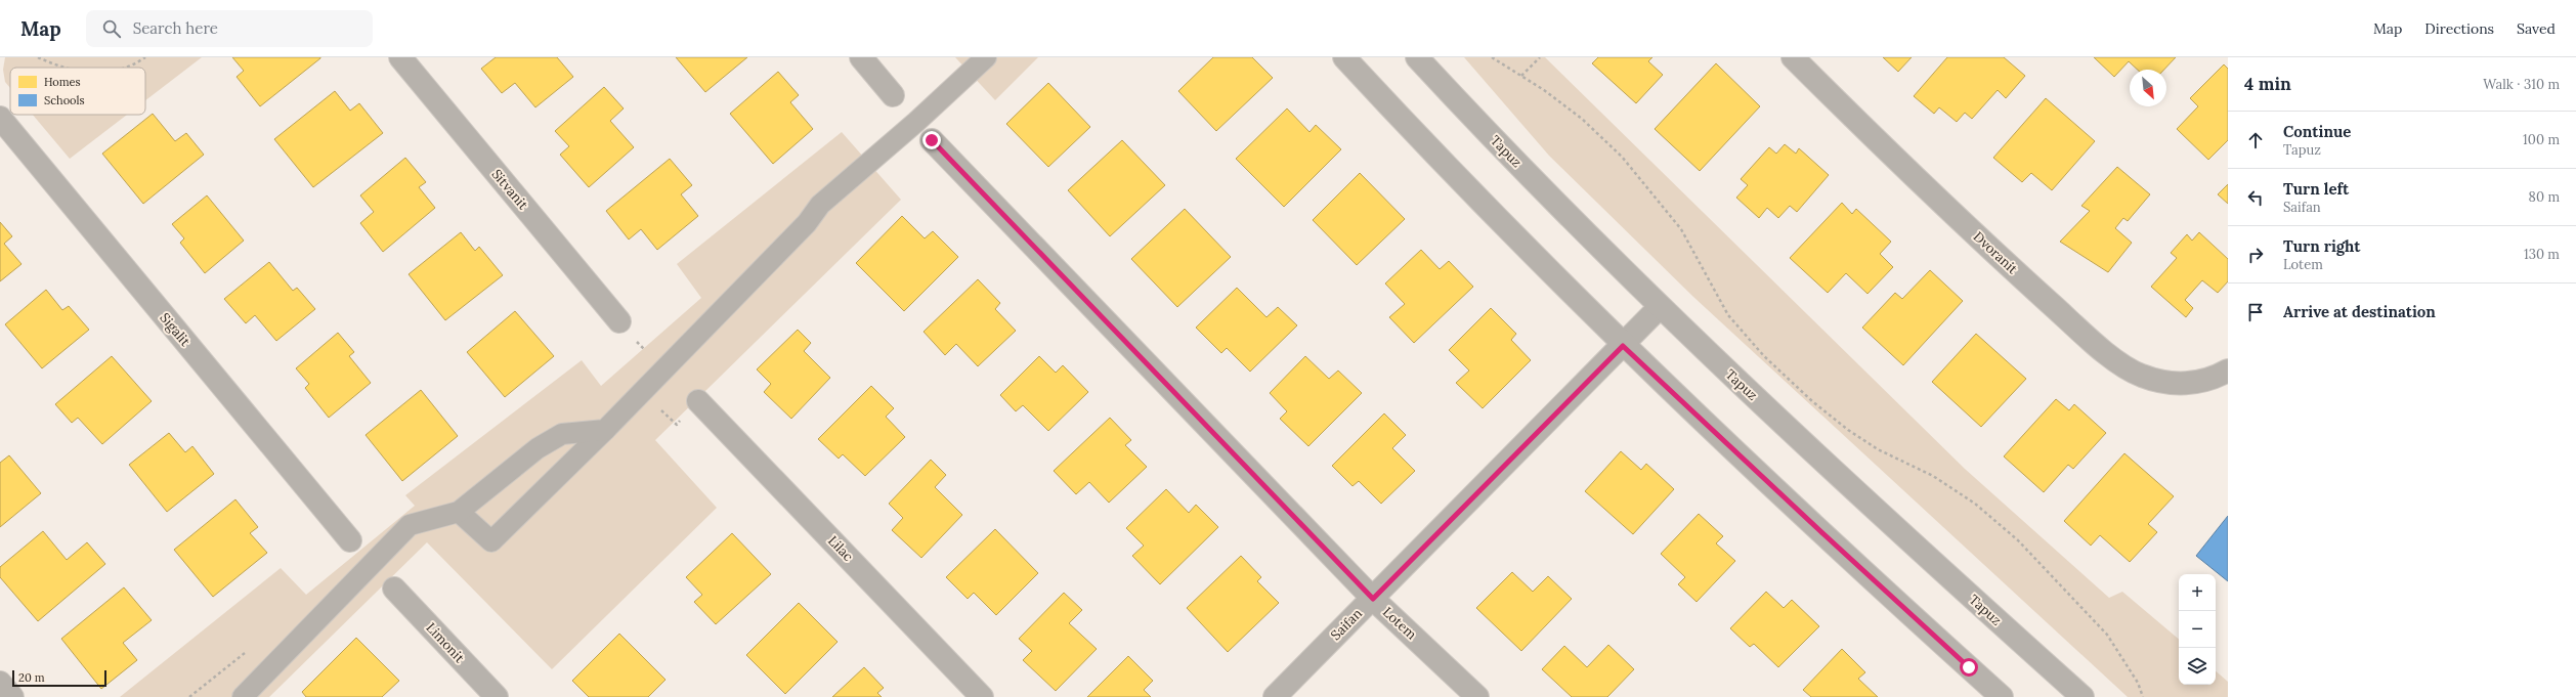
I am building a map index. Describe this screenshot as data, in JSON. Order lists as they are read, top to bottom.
{
  "streets": {
    "street": [
      "Tapuz",
      "Sitvanit",
      "Dvoranit",
      "Sigalit",
      "Lilac",
      "Lotem",
      "Saifan",
      "Limonit"
    ]
  },
  "crossings": [
    ["Tapuz", "Saifan"],
    ["Lotem", "Saifan"]
  ],
  "legend": ["Homes", "Schools"],
  "scale_bar": "20 m",
  "north": "bottom right",
  "page": {
    "header": "Map",
    "search": "Search here",
    "nav": ["Map", "Directions", "Saved"],
    "heading": ["4 min", "Walk · 310 m"],
    "list": [
      ["Continue", "Tapuz", "100 m"],
      ["Turn left", "Saifan", "80 m"],
      ["Turn right", "Lotem", "130 m"],
      "Arrive at destination"
    ],
    "map_buttons": ["+", "−"],
    "scale": "20 m"
  }
}
